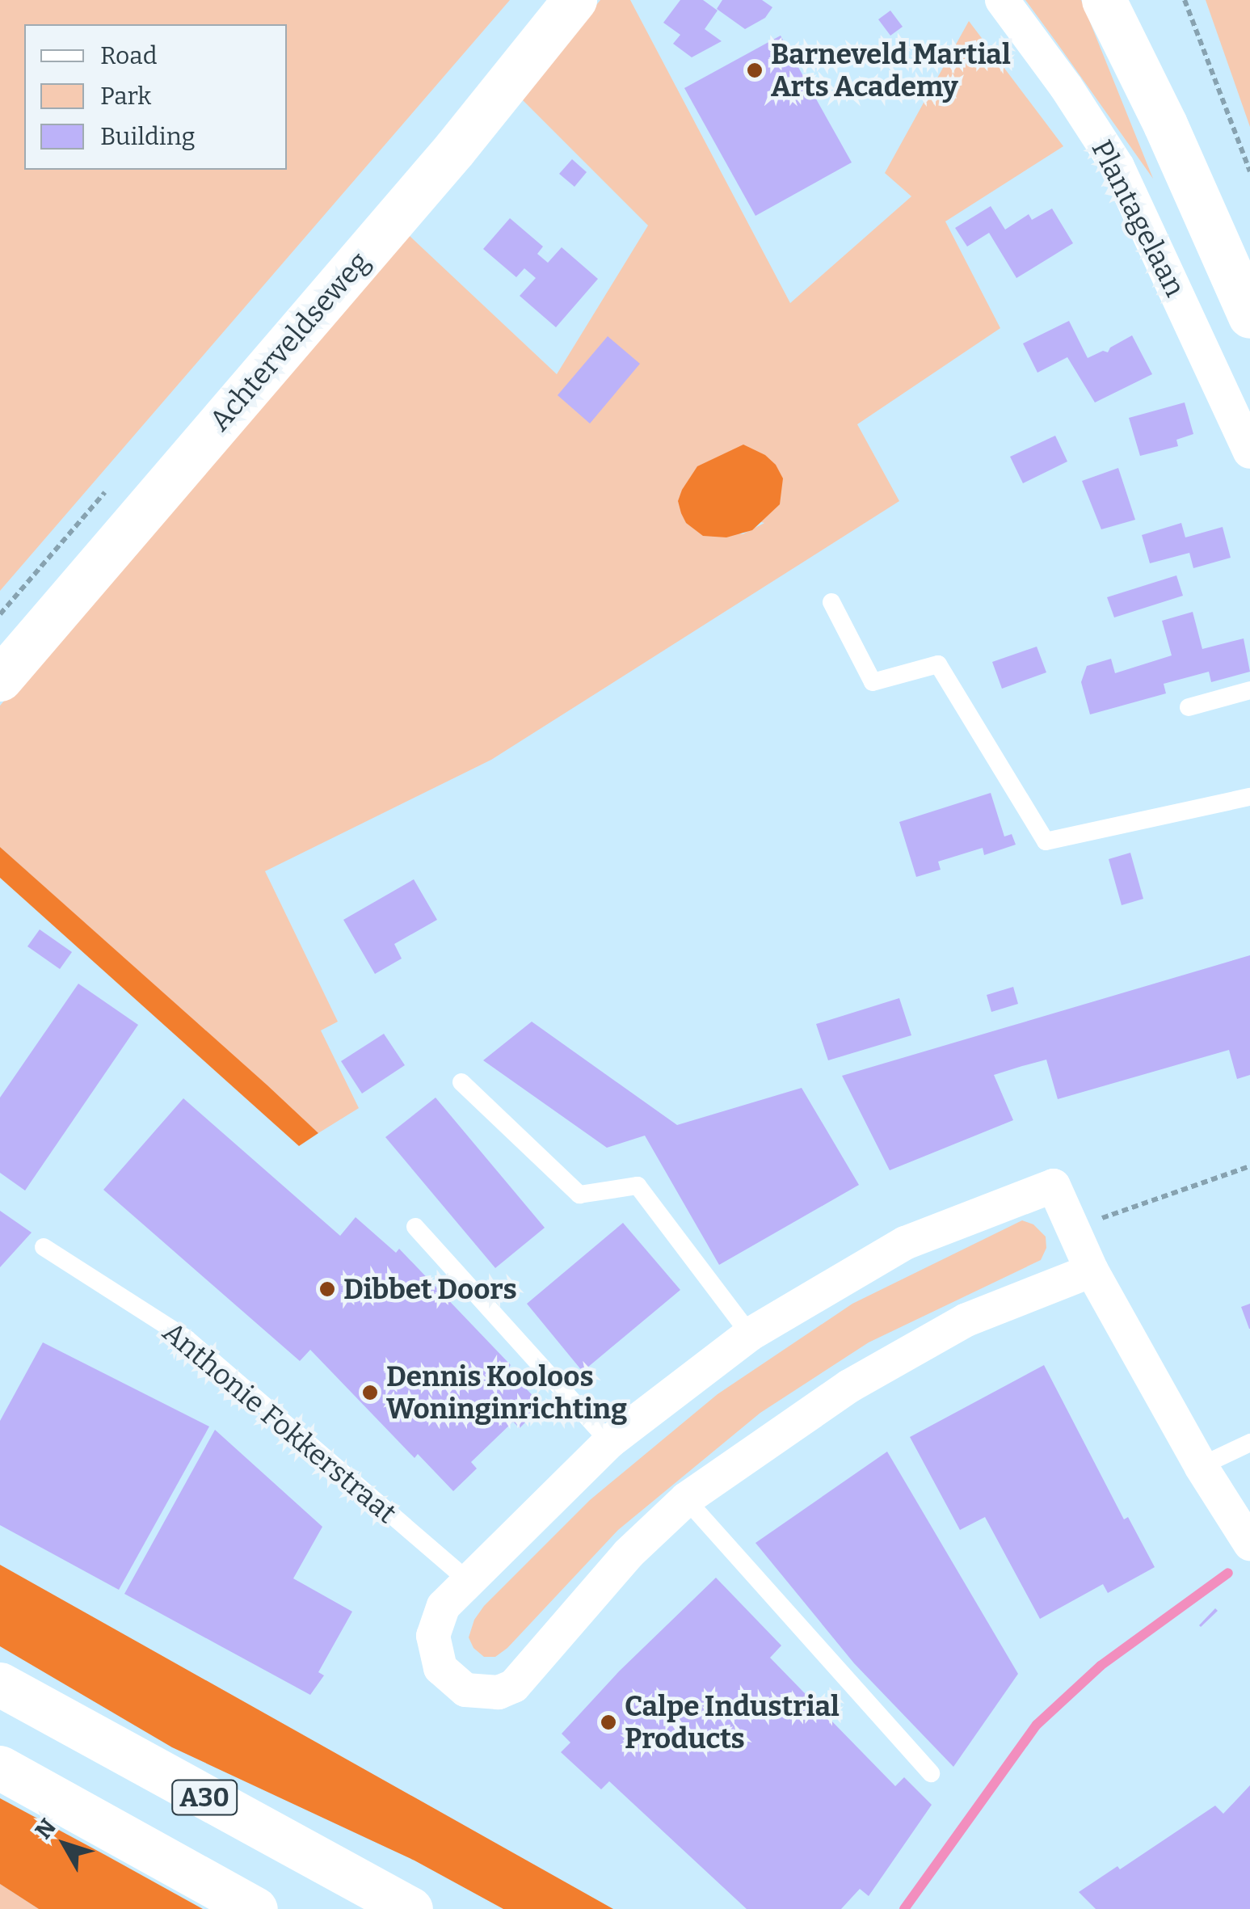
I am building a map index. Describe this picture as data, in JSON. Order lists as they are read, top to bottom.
{
  "streets": {
    "main road": ["Plantagelaan", "Achterveldseweg", "A30"],
    "lane": ["Anthonie Fokkerstraat"]
  },
  "places": [
    "Barneveld Martial Arts Academy",
    "Dibbet Doors",
    "Dennis Kooloos Woninginrichting",
    "Calpe Industrial Products"
  ],
  "legend": ["Road", "Park", "Building"],
  "north": "top left"
}
